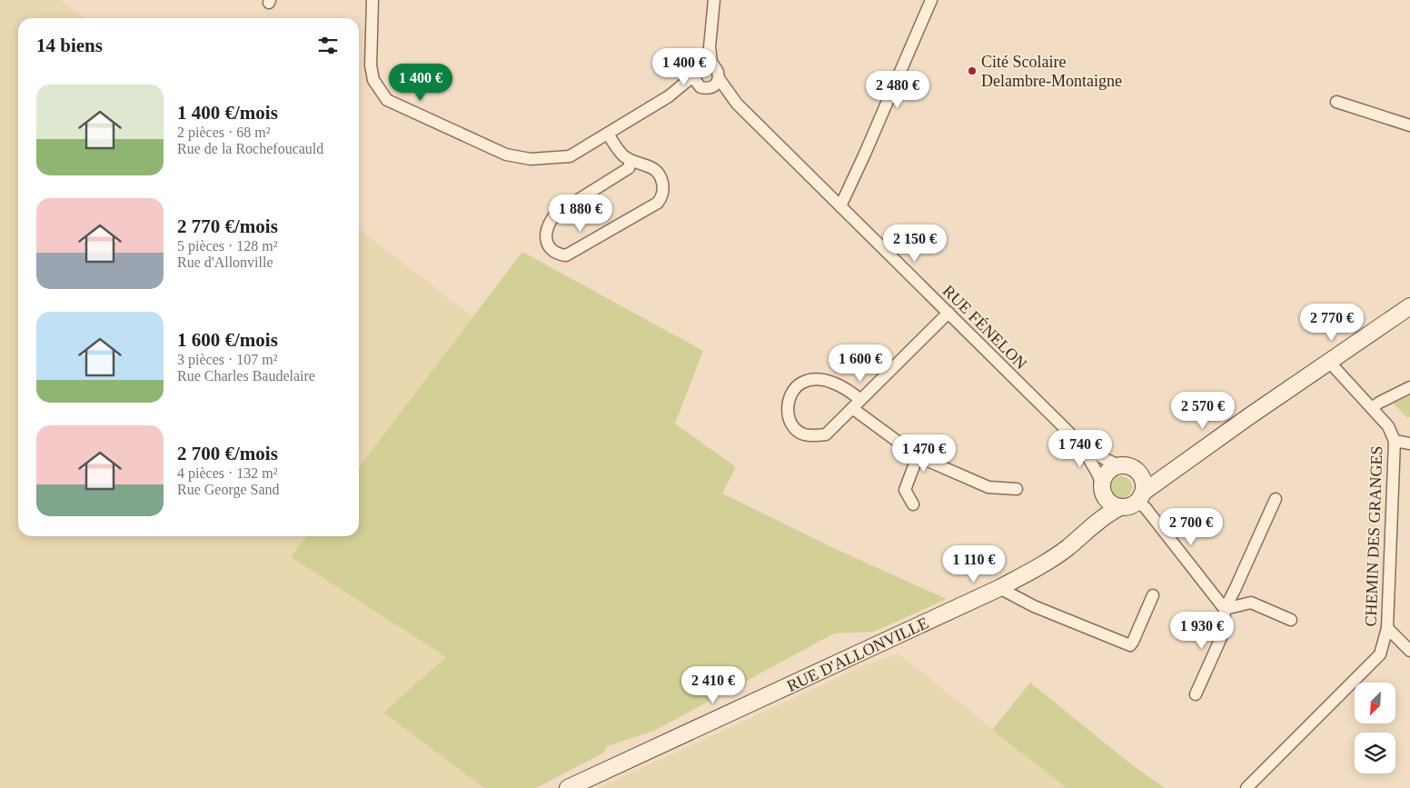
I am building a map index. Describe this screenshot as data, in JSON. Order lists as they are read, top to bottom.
{
  "streets": {
    "main road": ["RUE D'ALLONVILLE"],
    "street": ["RUE FÉNELON", "CHEMIN DES GRANGES"]
  },
  "crossings": [
    ["RUE FÉNELON", "RUE D'ALLONVILLE"]
  ],
  "places": ["Cité Scolaire Delambre-Montaigne"],
  "north": "bottom left",
  "page": {
    "heading": "14 biens",
    "price": [
      "1 400 €",
      "1 400 €",
      "2 480 €",
      "1 880 €",
      "2 150 €",
      "2 770 €",
      "1 600 €",
      "2 570 €",
      "1 740 €",
      "1 470 €",
      "2 700 €",
      "1 110 €",
      "1 930 €",
      "2 410 €"
    ],
    "list": [
      {
        "name": "1 400 €/mois",
        "note": "2 pièces · 68 m² · Rue de la Rochefoucauld"
      },
      {
        "name": "2 770 €/mois",
        "note": "5 pièces · 128 m² · Rue d'Allonville"
      },
      {
        "name": "1 600 €/mois",
        "note": "3 pièces · 107 m² · Rue Charles Baudelaire"
      },
      {
        "name": "2 700 €/mois",
        "note": "4 pièces · 132 m² · Rue George Sand"
      }
    ]
  }
}
